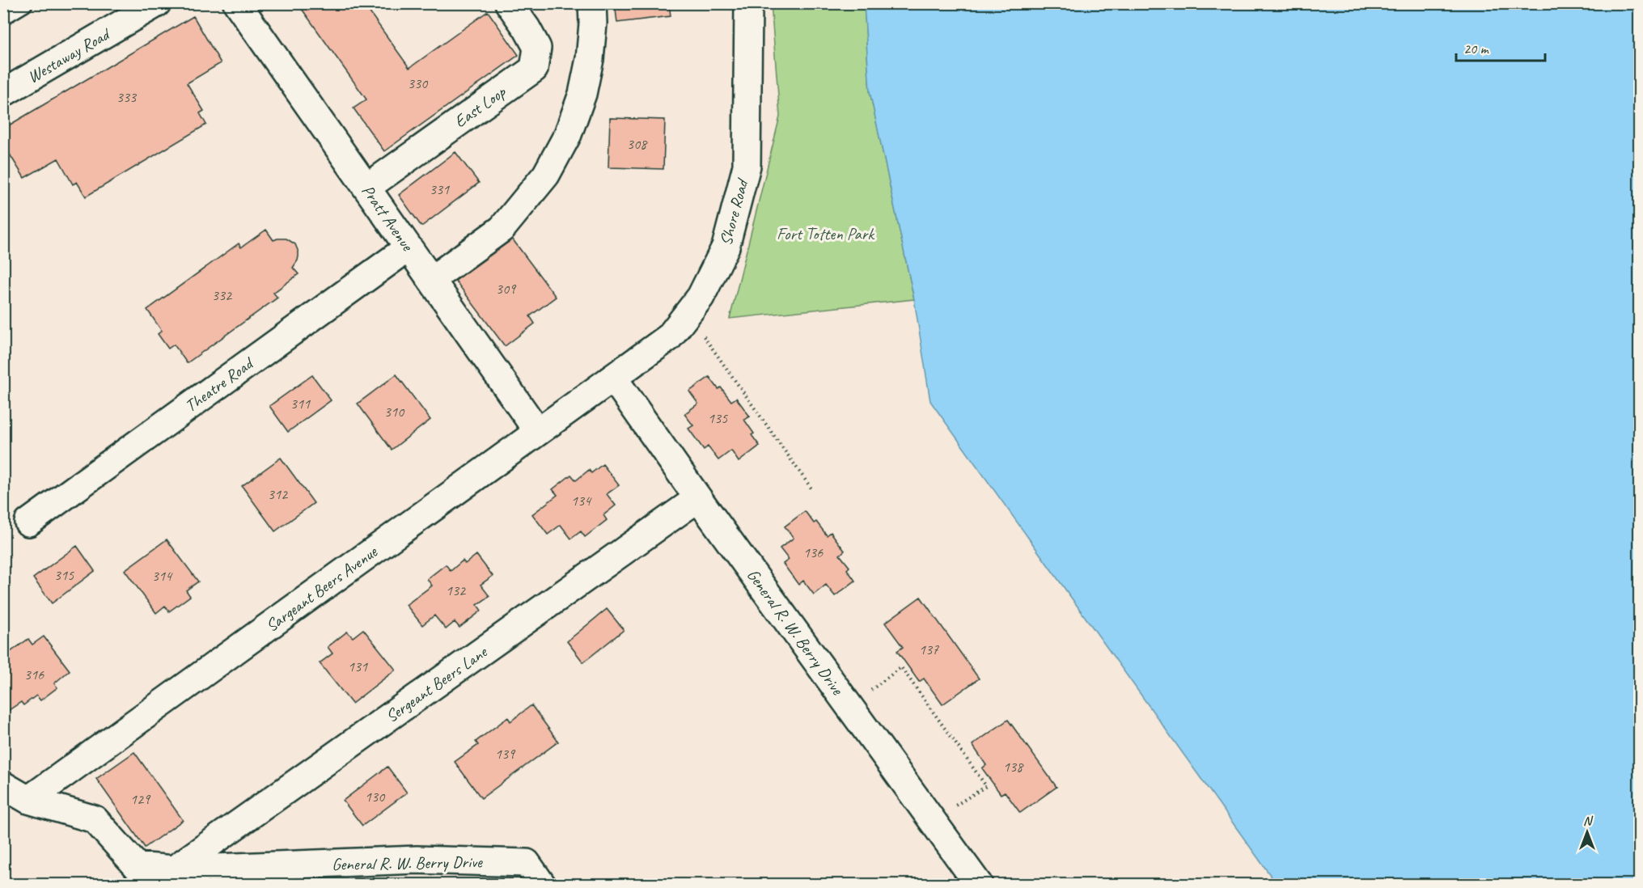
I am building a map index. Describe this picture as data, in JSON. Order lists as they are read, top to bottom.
{
  "streets": {
    "street": [
      "Westaway Road",
      "East Loop",
      "Shore Road",
      "Pratt Avenue",
      "Theatre Road",
      "Sargeant Beers Avenue",
      "General R. W. Berry Drive",
      "Sergeant Beers Lane"
    ]
  },
  "crossings": [
    ["East Loop", "Pratt Avenue"],
    ["Shore Road", "Sargeant Beers Avenue"],
    ["Shore Road", "General R. W. Berry Drive"],
    ["Pratt Avenue", "Theatre Road"],
    ["Pratt Avenue", "Sargeant Beers Avenue"],
    ["Sargeant Beers Avenue", "General R. W. Berry Drive"],
    ["General R. W. Berry Drive", "Sergeant Beers Lane"]
  ],
  "parks": ["Fort Totten Park"],
  "house_numbers": [
    "330",
    "333",
    "308",
    "331",
    "309",
    "332",
    "311",
    "310",
    "135",
    "312",
    "134",
    "136",
    "315",
    "314",
    "132",
    "137",
    "131",
    "316",
    "139",
    "138",
    "130",
    "129"
  ],
  "scale_bar": "20 m",
  "north": "top"
}
